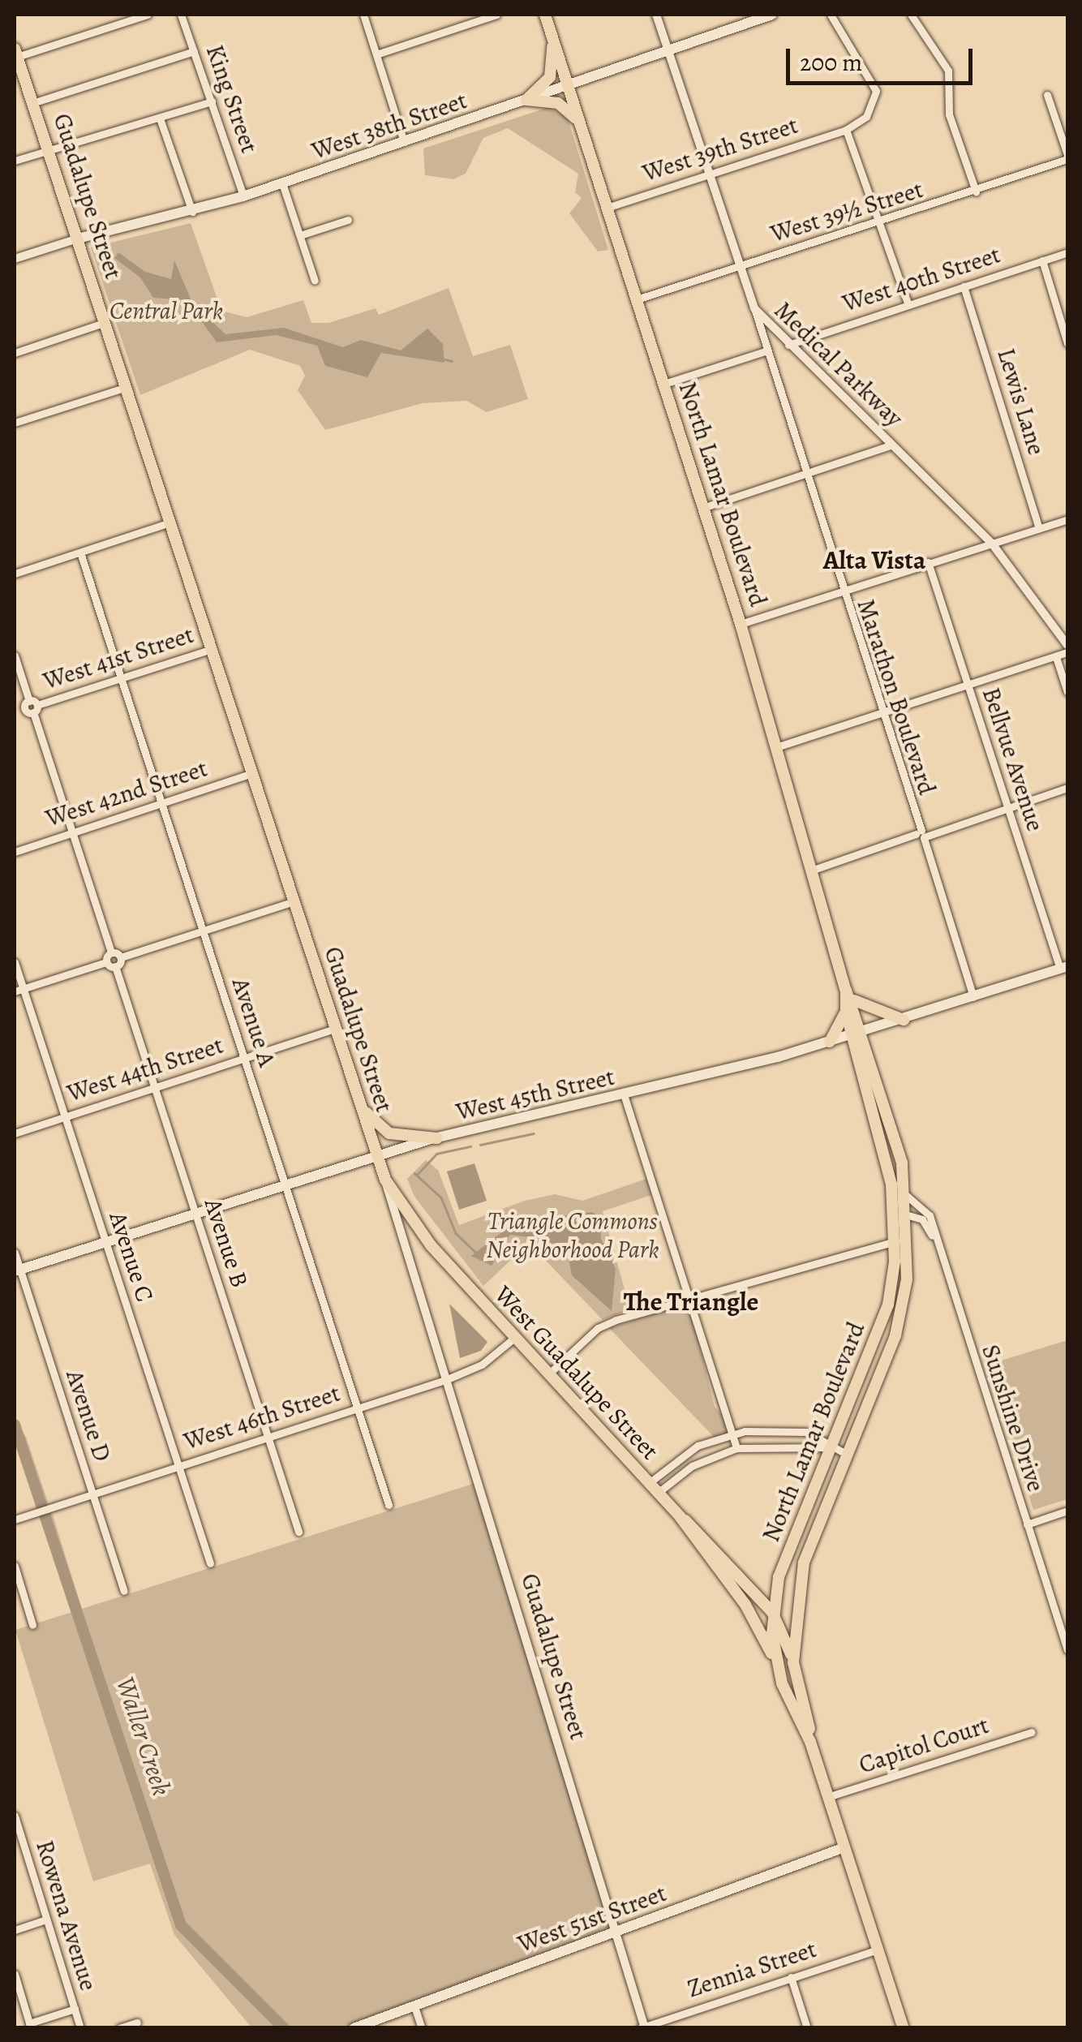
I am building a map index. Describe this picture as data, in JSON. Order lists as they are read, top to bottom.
{
  "streets": {
    "main road": [
      "West 38th Street",
      "Guadalupe Street",
      "North Lamar Boulevard",
      "West 45th Street",
      "West Guadalupe Street",
      "West 51st Street"
    ],
    "street": [
      "King Street",
      "West 39th Street",
      "West 39½ Street",
      "West 40th Street",
      "Medical Parkway",
      "Lewis Lane",
      "West 41st Street",
      "Marathon Boulevard",
      "Bellvue Avenue",
      "West 42nd Street",
      "Avenue A",
      "West 44th Street",
      "Avenue B",
      "Avenue C",
      "Avenue D",
      "West 46th Street",
      "Sunshine Drive",
      "Capitol Court",
      "Rowena Avenue",
      "Zennia Street"
    ]
  },
  "crossings": [
    ["King Street", "West 38th Street"],
    ["West 38th Street", "Guadalupe Street"],
    ["West 38th Street", "Medical Parkway"],
    ["West 38th Street", "North Lamar Boulevard"],
    ["West 39th Street", "Medical Parkway"],
    ["West 39th Street", "North Lamar Boulevard"],
    ["Guadalupe Street", "West 41st Street"],
    ["Guadalupe Street", "West 42nd Street"],
    ["Guadalupe Street", "West 44th Street"],
    ["Guadalupe Street", "West 45th Street"],
    ["Guadalupe Street", "West Guadalupe Street"],
    ["Guadalupe Street", "West 46th Street"],
    ["Guadalupe Street", "West 51st Street"],
    ["Guadalupe Street", "Zennia Street"],
    ["West 39½ Street", "Medical Parkway"],
    ["West 39½ Street", "North Lamar Boulevard"],
    ["West 40th Street", "Medical Parkway"],
    ["West 40th Street", "Lewis Lane"],
    ["Medical Parkway", "Marathon Boulevard"],
    ["North Lamar Boulevard", "West 45th Street"],
    ["North Lamar Boulevard", "West Guadalupe Street"],
    ["North Lamar Boulevard", "Sunshine Drive"],
    ["North Lamar Boulevard", "Capitol Court"],
    ["North Lamar Boulevard", "West 51st Street"],
    ["North Lamar Boulevard", "Zennia Street"],
    ["West 41st Street", "Avenue A"],
    ["Marathon Boulevard", "West 45th Street"],
    ["Bellvue Avenue", "West 45th Street"],
    ["West 42nd Street", "Avenue A"],
    ["Avenue A", "West 44th Street"],
    ["Avenue A", "West 45th Street"],
    ["Avenue A", "West 46th Street"],
    ["West 44th Street", "Avenue B"],
    ["West 44th Street", "Avenue C"],
    ["West 45th Street", "Avenue B"],
    ["West 45th Street", "Avenue C"],
    ["West 45th Street", "Avenue D"],
    ["Avenue B", "West 46th Street"],
    ["Avenue C", "West 46th Street"],
    ["West Guadalupe Street", "West 46th Street"],
    ["Avenue D", "West 46th Street"]
  ],
  "districts": ["Alta Vista", "The Triangle"],
  "water": ["Waller Creek"],
  "parks": ["Central Park", "Triangle Commons Neighborhood Park"],
  "scale_bar": "200 m"
}
